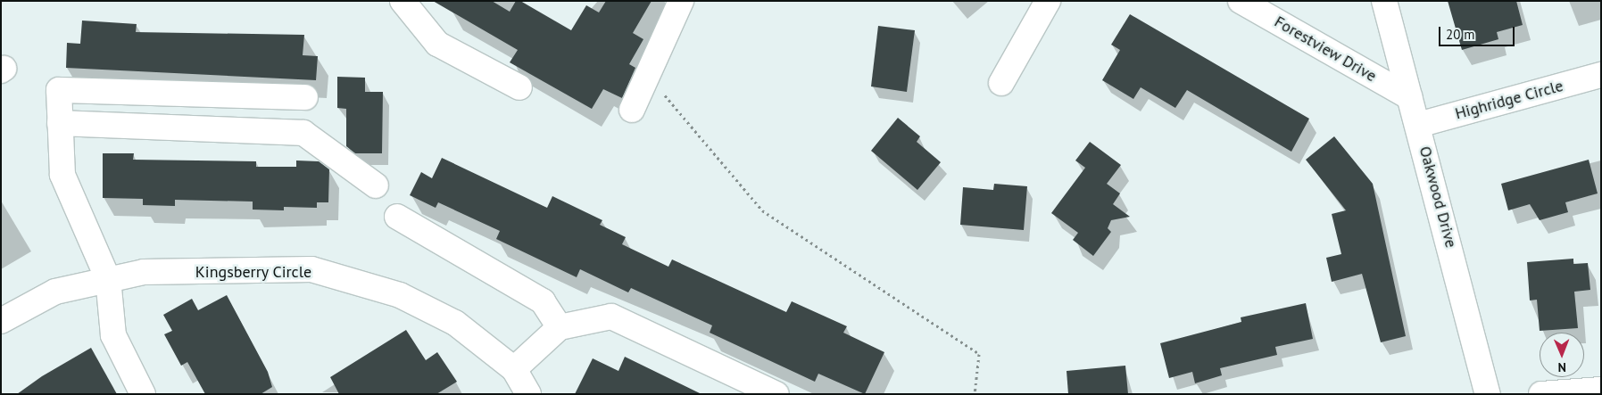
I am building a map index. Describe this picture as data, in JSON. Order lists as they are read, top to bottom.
{
  "streets": {
    "street": [
      "Forestview Drive",
      "Highridge Circle",
      "Oakwood Drive",
      "Kingsberry Circle"
    ]
  },
  "crossings": [
    ["Forestview Drive", "Oakwood Drive"],
    ["Highridge Circle", "Oakwood Drive"]
  ],
  "scale_bar": "20 m",
  "north": "bottom"
}
